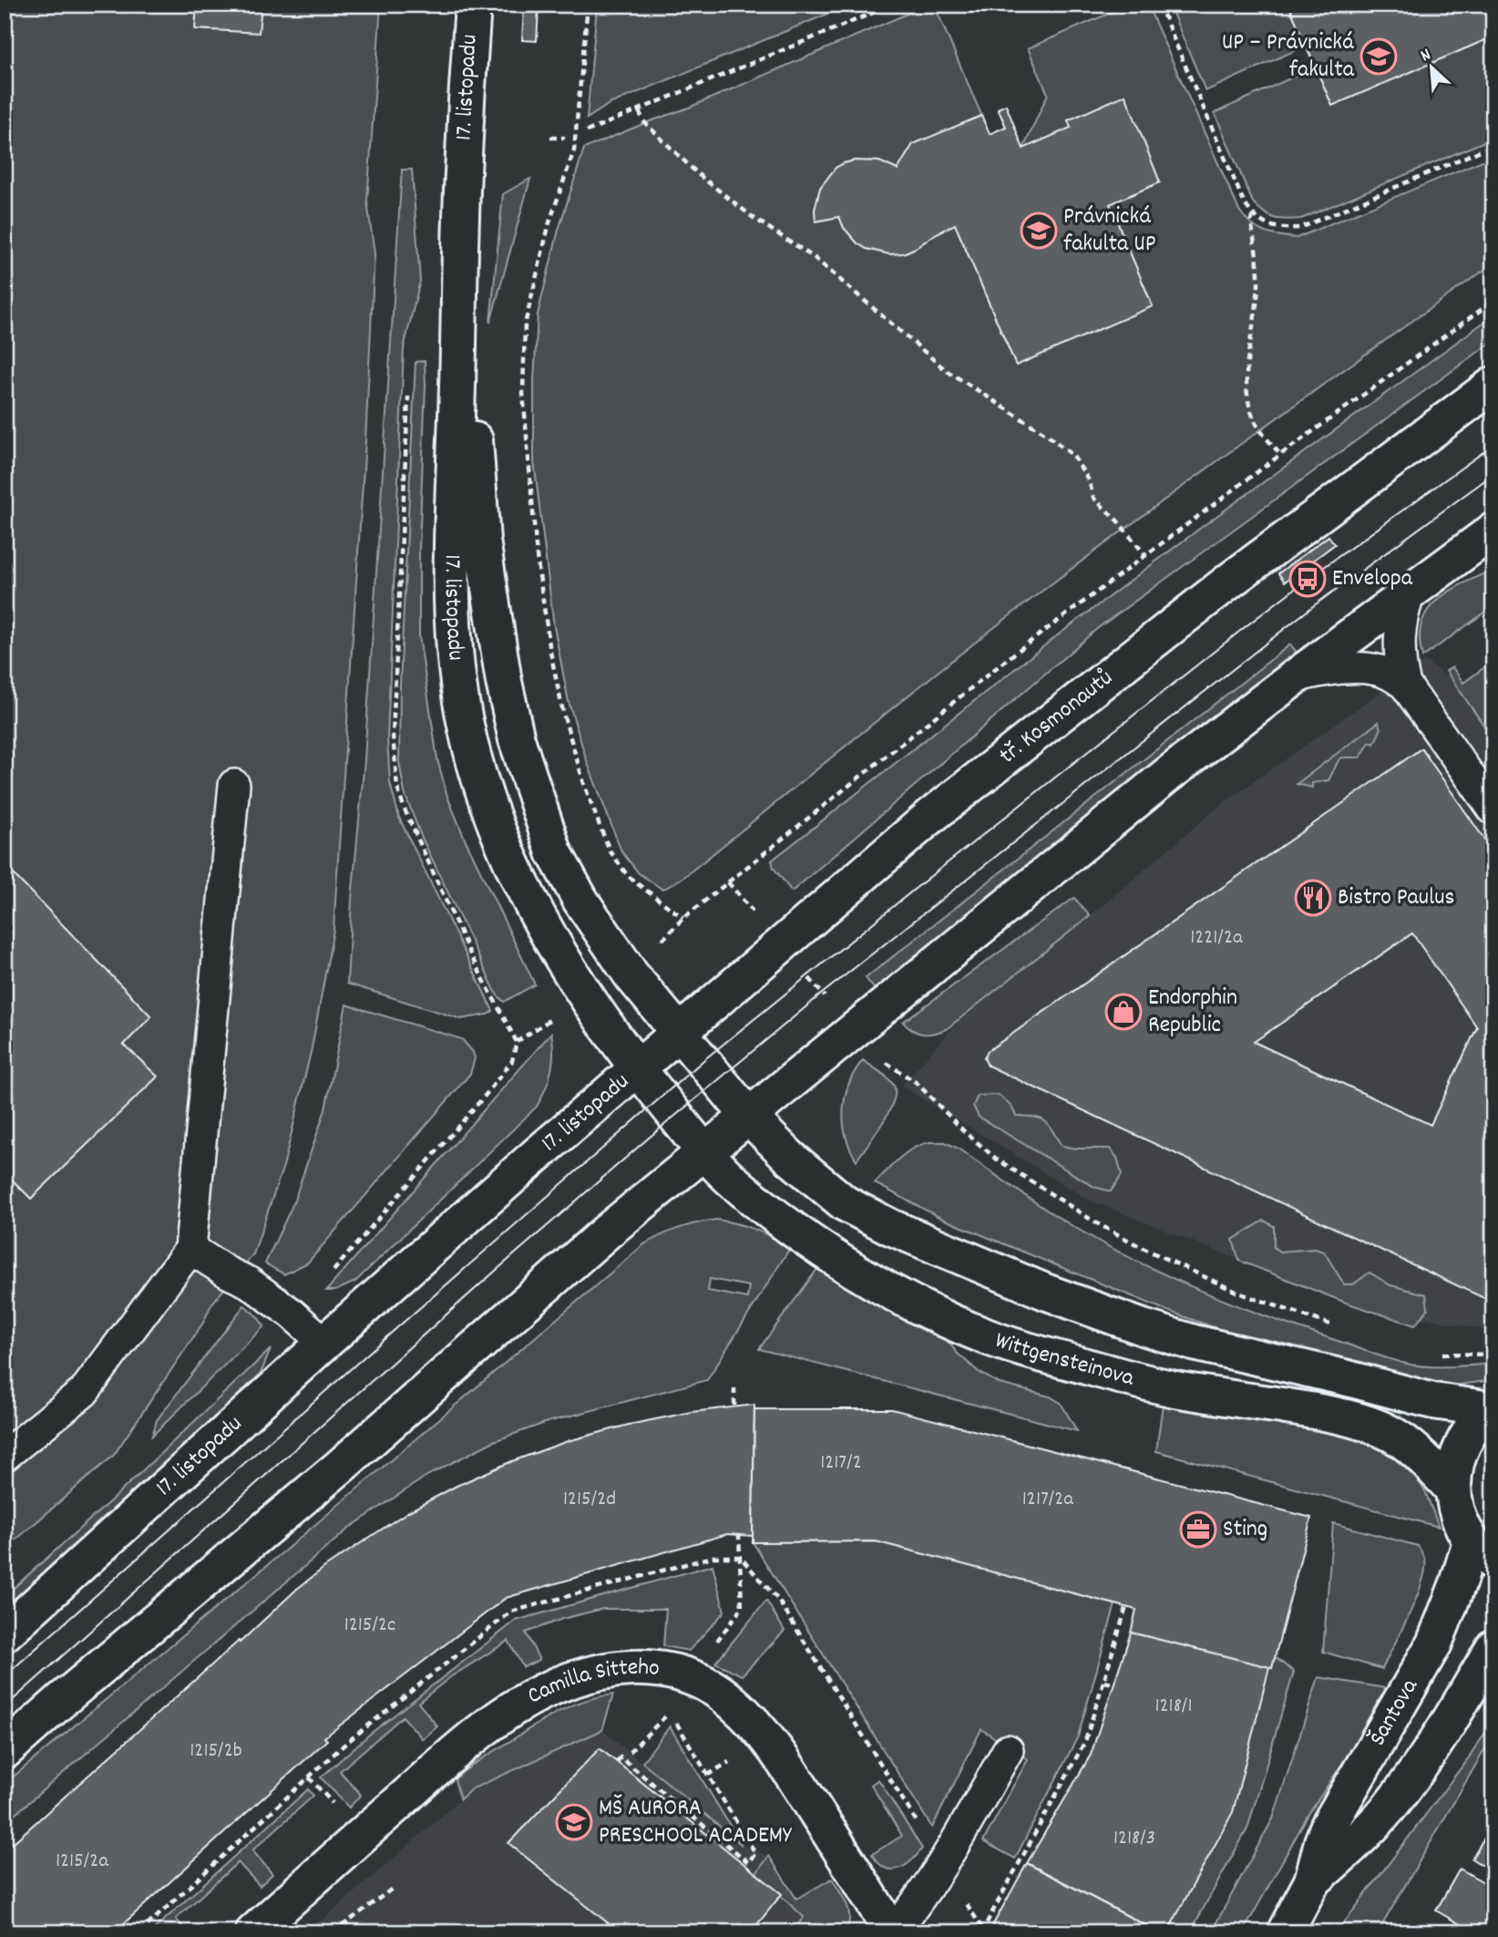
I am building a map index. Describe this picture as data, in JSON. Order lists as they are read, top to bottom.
{
  "streets": {
    "street": [
      "17. listopadu",
      "tř. Kosmonautů",
      "Wittgensteinova",
      "Camilla Sitteho",
      "Šantova"
    ]
  },
  "crossings": [
    ["17. listopadu", "tř. Kosmonautů"],
    ["17. listopadu", "Wittgensteinova"],
    ["tř. Kosmonautů", "Wittgensteinova"]
  ],
  "places": {
    "school or university": ["UP – Právnická fakulta", "Právnická fakulta UP", "MŠ AURORA PRESCHOOL ACADEMY"],
    "bus stop": ["Envelopa"],
    "restaurant": ["Bistro Paulus"],
    "shop": ["Endorphin Republic"],
    "office": ["Sting"]
  },
  "house_numbers": [
    "1221/2a",
    "1217/2",
    "1215/2d",
    "1217/2a",
    "1215/2c",
    "1218/1",
    "1215/2b",
    "1218/3",
    "1215/2a"
  ],
  "north": "top left"
}
